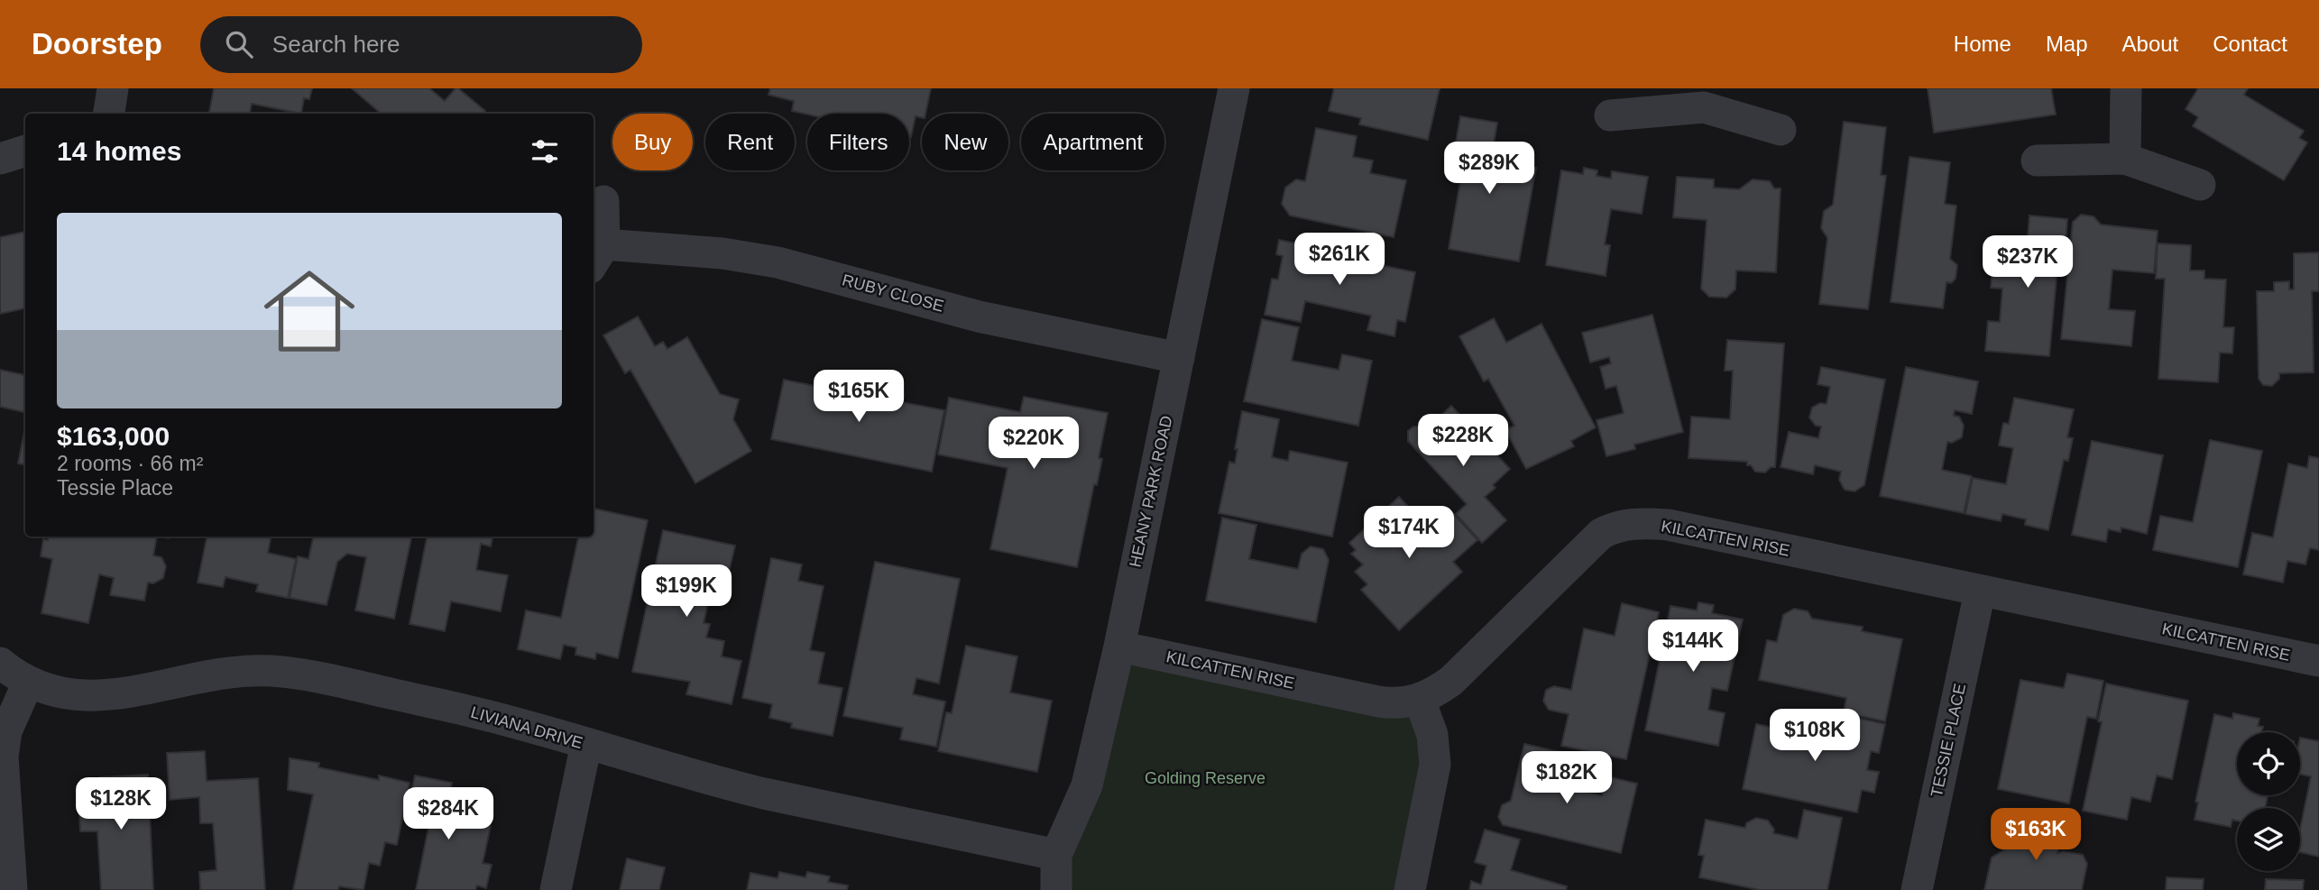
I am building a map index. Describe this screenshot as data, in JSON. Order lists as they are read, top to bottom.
{
  "streets": {
    "street": [
      "RUBY CLOSE",
      "HEANY PARK ROAD",
      "KILCATTEN RISE",
      "LIVIANA DRIVE",
      "TESSIE PLACE"
    ]
  },
  "crossings": [
    ["RUBY CLOSE", "HEANY PARK ROAD"],
    ["HEANY PARK ROAD", "KILCATTEN RISE"],
    ["HEANY PARK ROAD", "LIVIANA DRIVE"],
    ["KILCATTEN RISE", "TESSIE PLACE"]
  ],
  "parks": ["Golding Reserve"],
  "page": {
    "header": "Doorstep",
    "search": "Search here",
    "nav": [
      "Home",
      "Map",
      "About",
      "Contact"
    ],
    "chip": [
      "Buy",
      "Rent",
      "Filters",
      "New",
      "Apartment"
    ],
    "heading": "14 homes",
    "price": [
      "$289K",
      "$261K",
      "$237K",
      "$165K",
      "$228K",
      "$220K",
      "$174K",
      "$199K",
      "$144K",
      "$108K",
      "$182K",
      "$128K",
      "$284K",
      "$163K"
    ],
    "list": [
      {
        "name": "$163,000",
        "note": "2 rooms · 66 m² · Tessie Place"
      }
    ]
  }
}
